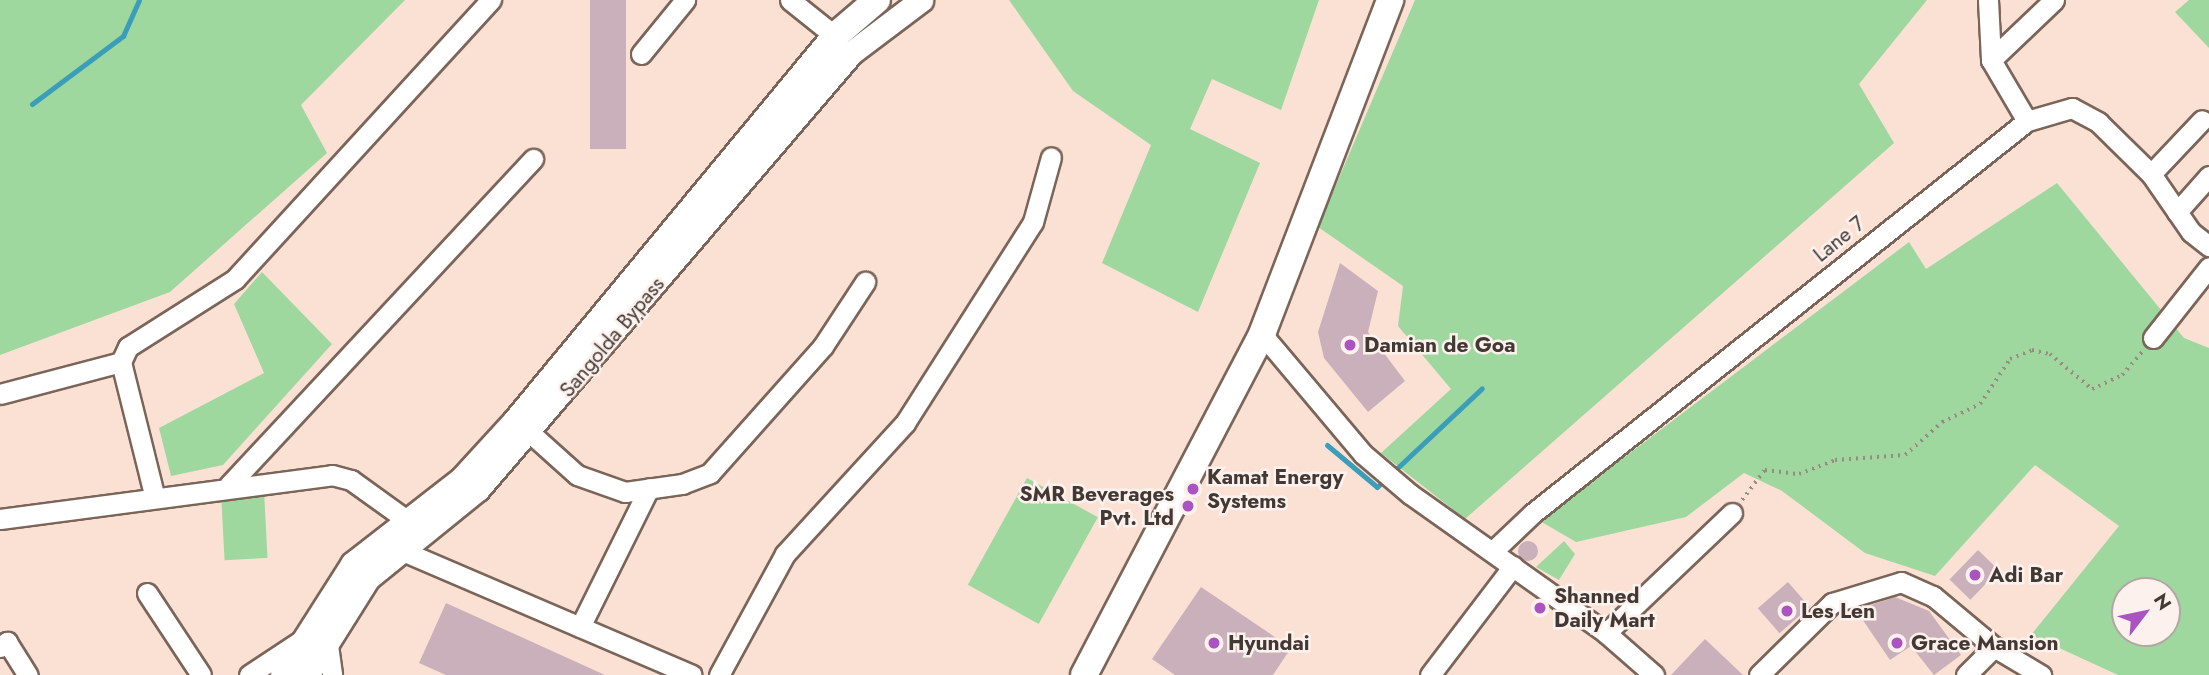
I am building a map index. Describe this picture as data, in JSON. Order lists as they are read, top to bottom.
{
  "streets": {
    "highway": ["Sangolda Bypass"],
    "street": ["Lane 7"]
  },
  "places": [
    "Damian de Goa",
    "Kamat Energy Systems",
    "SMR Beverages Pvt. Ltd",
    "Adi Bar",
    "Shanned Daily Mart",
    "Les Len",
    "Hyundai",
    "Grace Mansion"
  ],
  "north": "top right"
}
